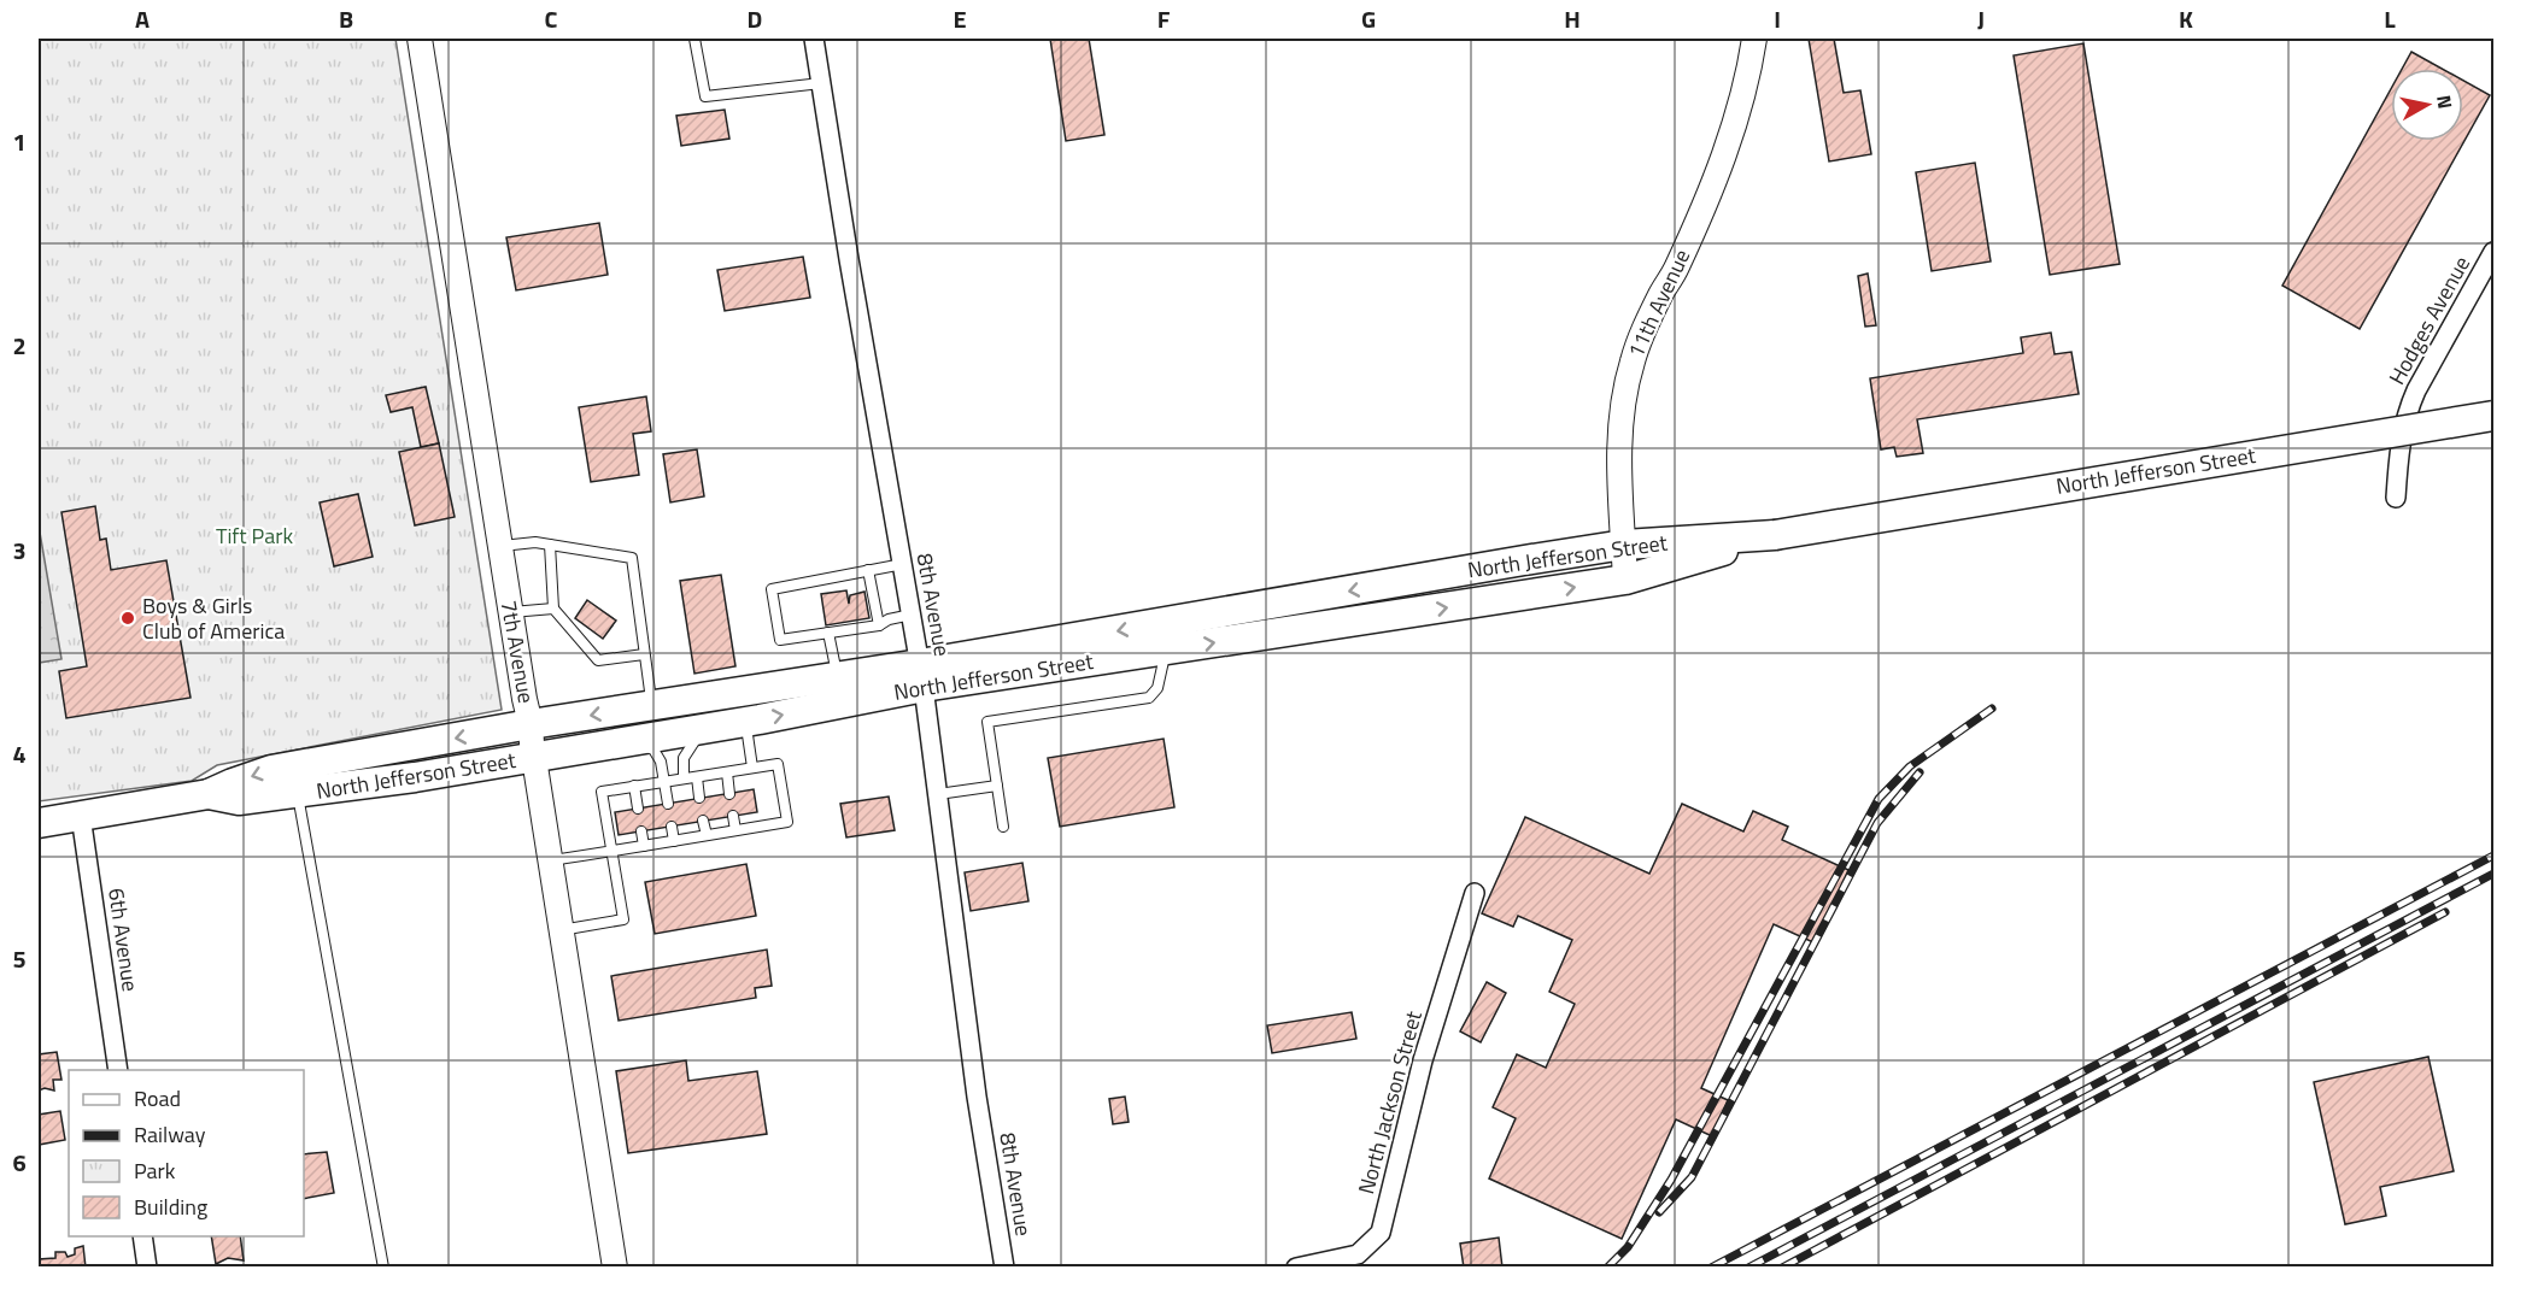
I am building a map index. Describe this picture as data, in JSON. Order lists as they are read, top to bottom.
{
  "streets": {
    "main road": ["North Jefferson Street"],
    "street": [
      "11th Avenue",
      "Hodges Avenue",
      "8th Avenue",
      "7th Avenue",
      "6th Avenue",
      "North Jackson Street"
    ]
  },
  "crossings": [
    ["11th Avenue", "North Jefferson Street"],
    ["North Jefferson Street", "8th Avenue"],
    ["North Jefferson Street", "7th Avenue"],
    ["North Jefferson Street", "6th Avenue"]
  ],
  "parks": ["Tift Park"],
  "places": ["Boys & Girls Club of America"],
  "legend": [
    "Road",
    "Railway",
    "Park",
    "Building"
  ],
  "north": "right",
  "grid": {
    "columns": [
      "A",
      "B",
      "C",
      "D",
      "E",
      "F",
      "G",
      "H",
      "I",
      "J",
      "K",
      "L"
    ],
    "rows": [
      "1",
      "2",
      "3",
      "4",
      "5",
      "6"
    ]
  }
}
